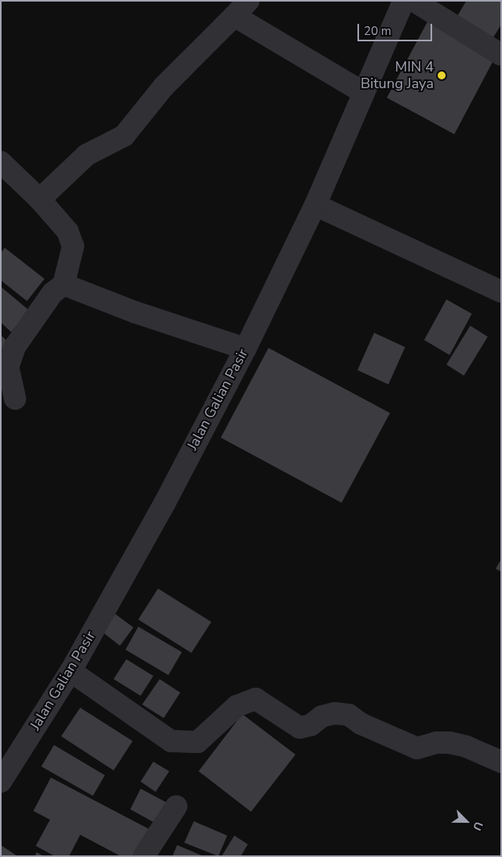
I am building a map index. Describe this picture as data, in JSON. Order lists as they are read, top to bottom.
{
  "streets": {
    "street": ["Jalan Galian Pasir"]
  },
  "places": ["MIN 4 Bitung Jaya"],
  "scale_bar": "20 m",
  "north": "bottom right"
}
